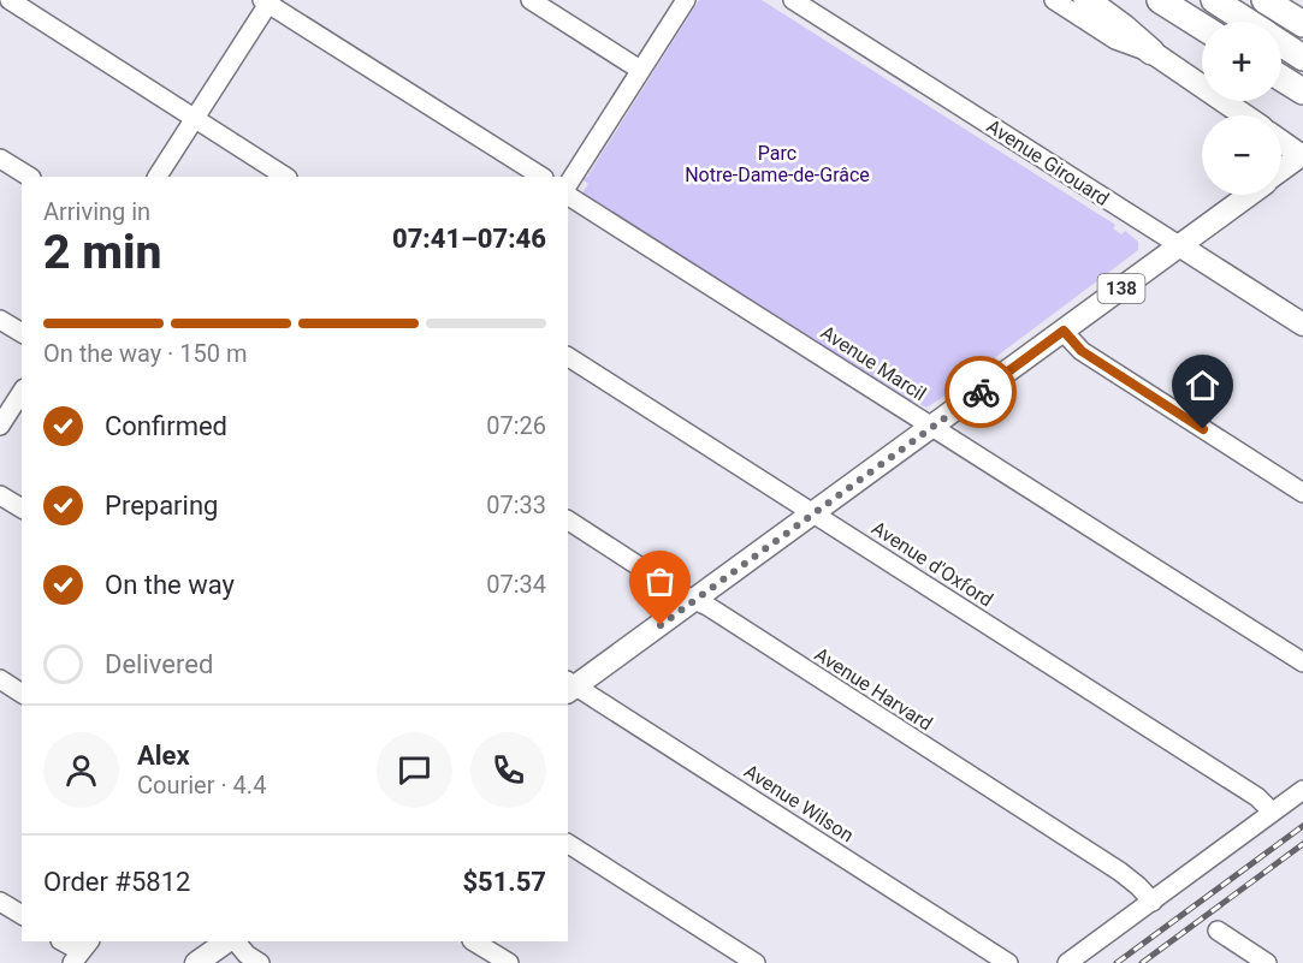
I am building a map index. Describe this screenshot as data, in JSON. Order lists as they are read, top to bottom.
{
  "streets": {
    "main road": ["Avenue Girouard", "138"],
    "street": [
      "Avenue Marcil",
      "Avenue d'Oxford",
      "Avenue Harvard",
      "Avenue Wilson"
    ]
  },
  "crossings": [
    ["Avenue Girouard", "138"],
    ["138", "Avenue Marcil"],
    ["138", "Avenue d'Oxford"],
    ["138", "Avenue Harvard"],
    ["138", "Avenue Wilson"]
  ],
  "parks": ["Parc Notre-Dame-de-Grâce"],
  "page": {
    "map_buttons": ["+", "−"],
    "heading": ["2 min", "Arriving in", "07:41–07:46"],
    "panel": [
      "Alex",
      "Courier · 4.4",
      "Order #5812",
      "$51.57"
    ],
    "bar": "On the way · 150 m",
    "list": [
      ["Confirmed", "07:26"],
      ["Preparing", "07:33"],
      ["On the way", "07:34"],
      "Delivered"
    ]
  }
}
